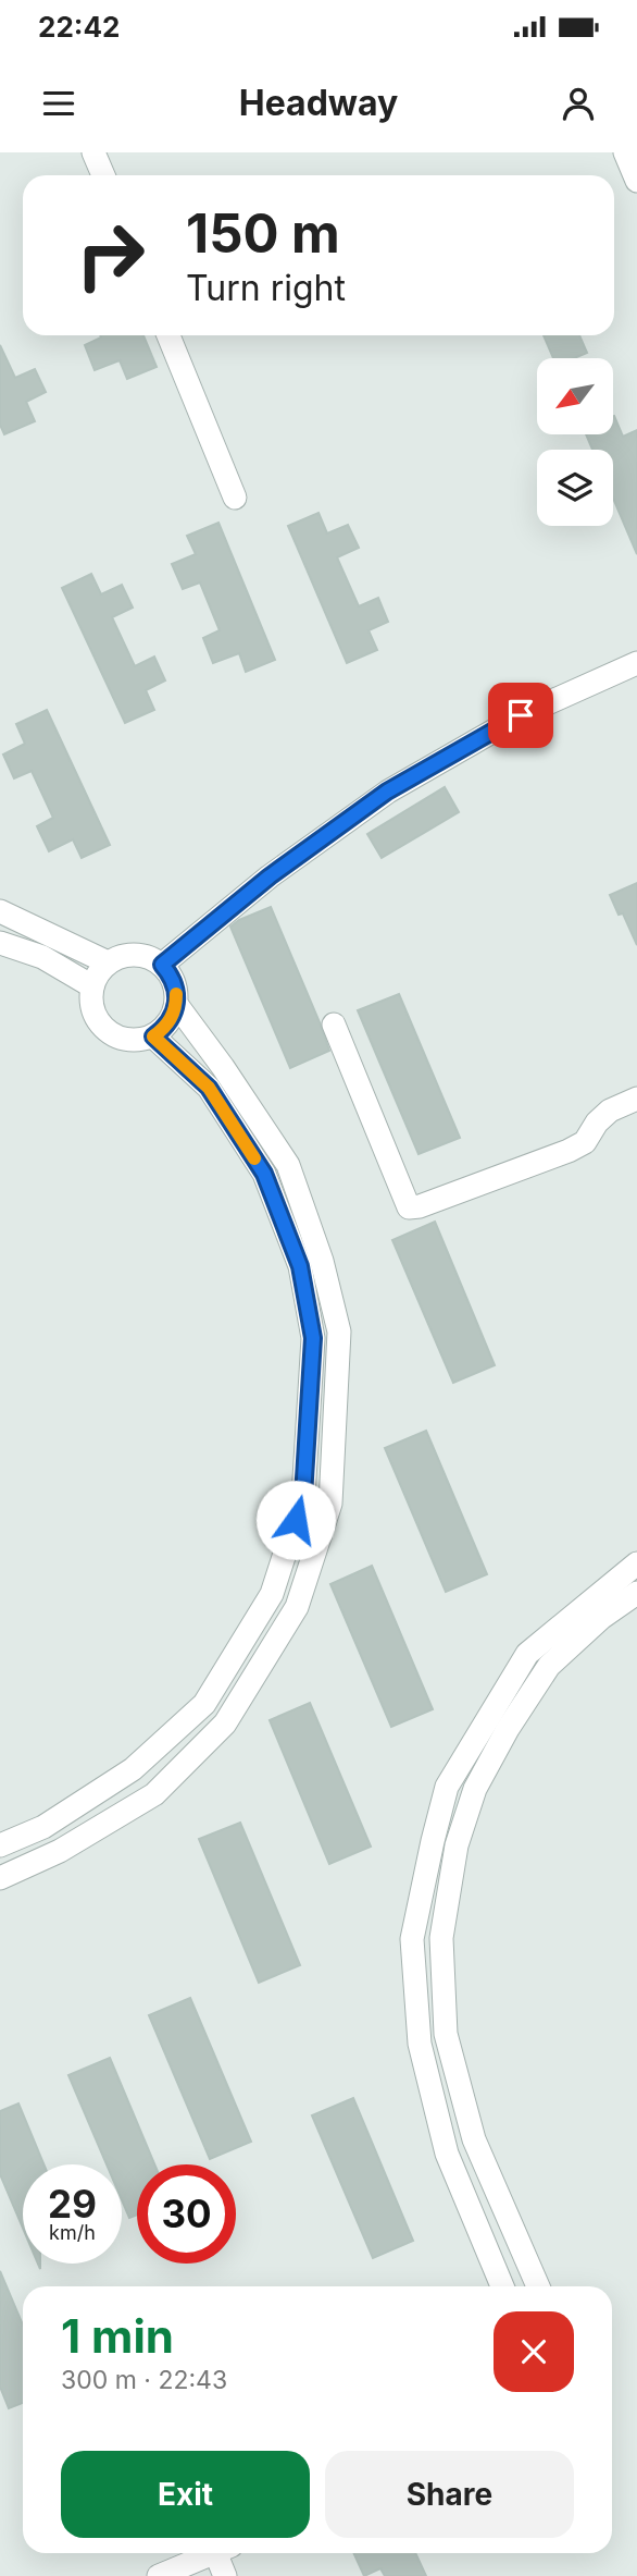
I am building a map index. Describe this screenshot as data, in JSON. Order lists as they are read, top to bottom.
{
  "north": "bottom left",
  "page": {
    "status": "22:42",
    "header": "Headway",
    "turn": ["150 m", "Turn right"],
    "speed": "29 km/h",
    "limit": "30",
    "heading": ["1 min", "300 m · 22:43"],
    "buttons": ["Exit", "Share"]
  }
}
